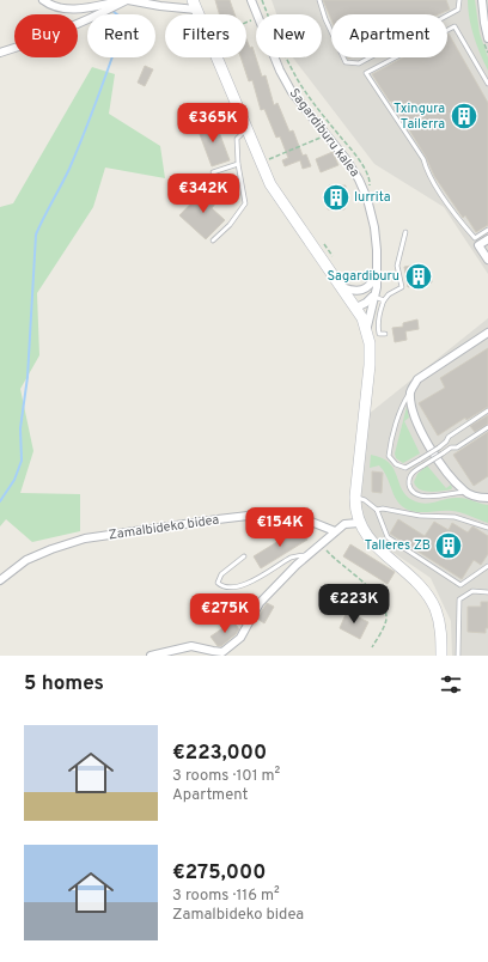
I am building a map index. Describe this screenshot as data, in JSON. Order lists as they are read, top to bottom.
{
  "streets": {
    "street": ["Sagardiburu kalea", "Zamalbideko bidea"]
  },
  "places": {
    "building": [
      "Txingura Tailerra",
      "Iurrita",
      "Sagardiburu",
      "Talleres ZB"
    ]
  },
  "page": {
    "chip": [
      "Buy",
      "Rent",
      "Filters",
      "New",
      "Apartment"
    ],
    "price": [
      "€365K",
      "€342K",
      "€154K",
      "€223K",
      "€275K"
    ],
    "heading": "5 homes",
    "list": [
      {
        "name": "€223,000",
        "note": "3 rooms · 101 m² · Apartment"
      },
      {
        "name": "€275,000",
        "note": "3 rooms · 116 m² · Zamalbideko bidea"
      }
    ]
  }
}
